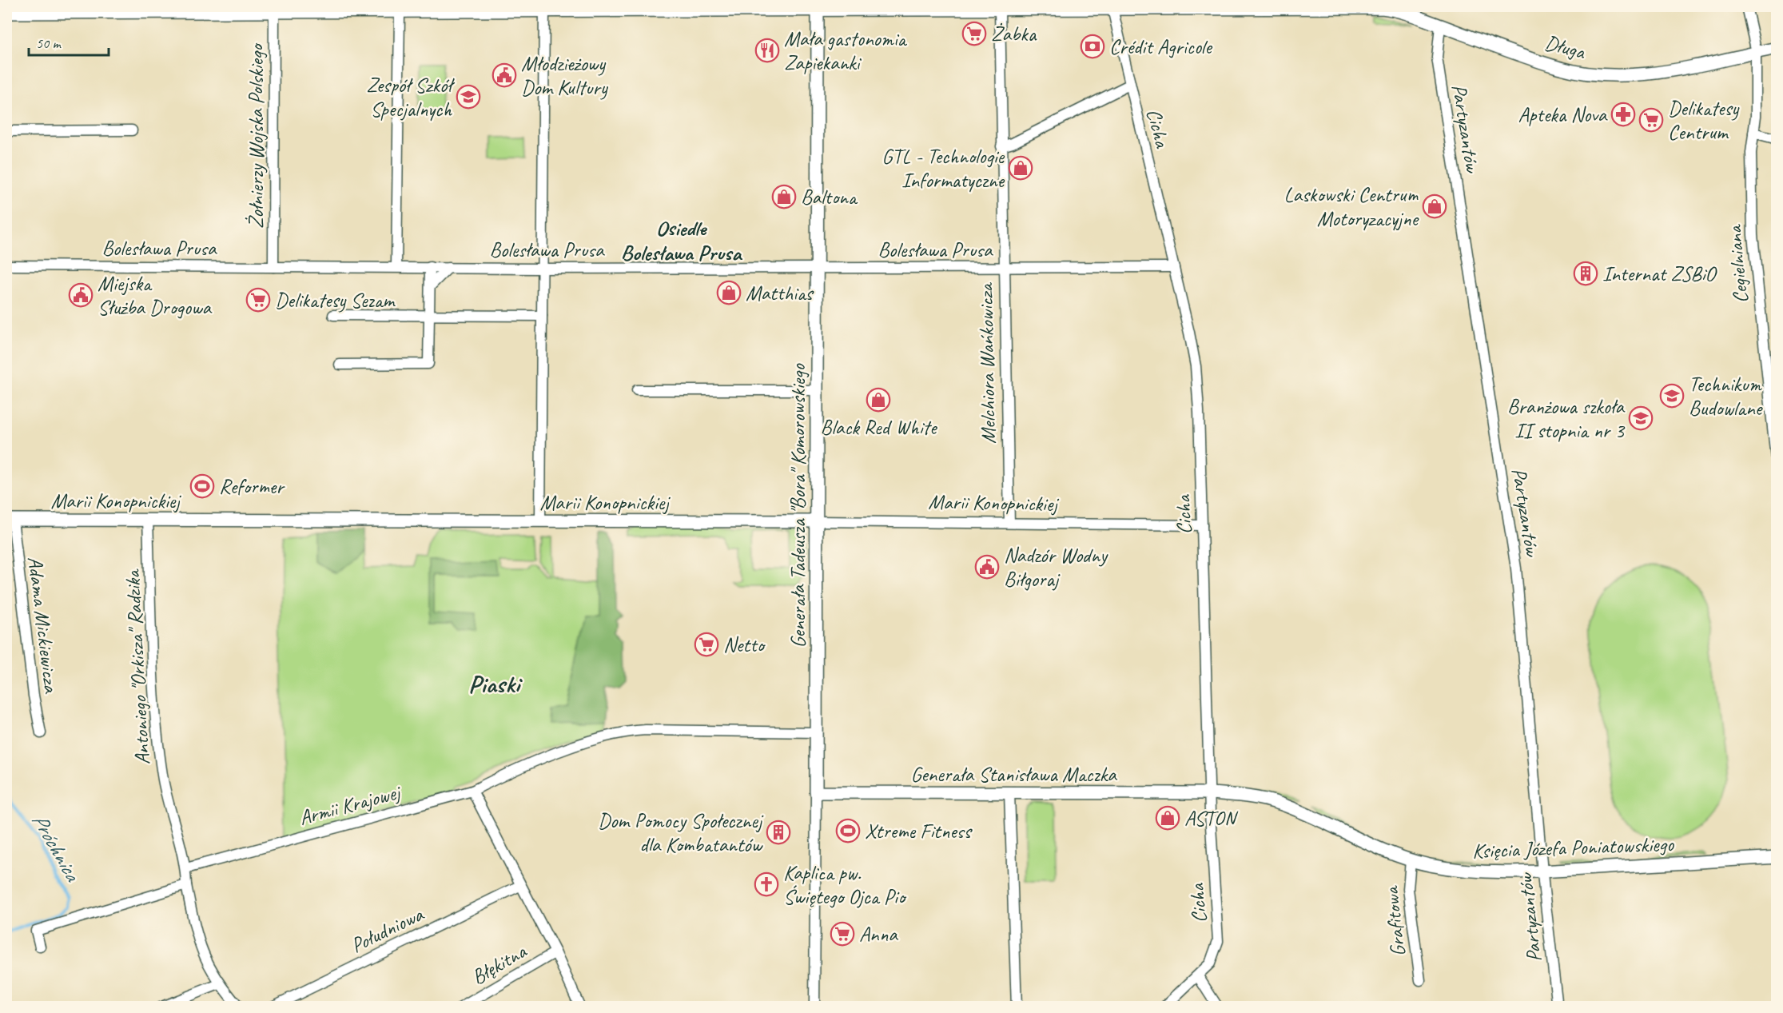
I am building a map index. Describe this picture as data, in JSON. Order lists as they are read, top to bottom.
{
  "streets": {
    "street": [
      "Długa",
      "Cicha",
      "Partyzantów",
      "Żołnierzy Wojska Polskiego",
      "Bolesława Prusa",
      "Cegielniana",
      "Melchiora Wańkowicza",
      "Marii Konopnickiej",
      "Generała Tadeusza \"Bora\" Komorowskiego",
      "Adama Mickiewicza",
      "Antoniego \"Orkisza\" Radzika",
      "Generała Stanisława Maczka",
      "Armii Krajowej",
      "Księcia Józefa Poniatowskiego",
      "Grafitowa",
      "Południowa",
      "Błękitna"
    ]
  },
  "crossings": [
    ["Długa", "Cicha"],
    ["Długa", "Partyzantów"],
    ["Długa", "Żołnierzy Wojska Polskiego"],
    ["Długa", "Cegielniana"],
    ["Długa", "Melchiora Wańkowicza"],
    ["Długa", "Generała Tadeusza \"Bora\" Komorowskiego"],
    ["Cicha", "Bolesława Prusa"],
    ["Cicha", "Marii Konopnickiej"],
    ["Cicha", "Generała Stanisława Maczka"],
    ["Cicha", "Księcia Józefa Poniatowskiego"],
    ["Partyzantów", "Księcia Józefa Poniatowskiego"],
    ["Żołnierzy Wojska Polskiego", "Bolesława Prusa"],
    ["Bolesława Prusa", "Melchiora Wańkowicza"],
    ["Bolesława Prusa", "Generała Tadeusza \"Bora\" Komorowskiego"],
    ["Melchiora Wańkowicza", "Marii Konopnickiej"],
    ["Marii Konopnickiej", "Generała Tadeusza \"Bora\" Komorowskiego"],
    ["Marii Konopnickiej", "Adama Mickiewicza"],
    ["Marii Konopnickiej", "Antoniego \"Orkisza\" Radzika"],
    ["Generała Tadeusza \"Bora\" Komorowskiego", "Generała Stanisława Maczka"],
    ["Generała Tadeusza \"Bora\" Komorowskiego", "Armii Krajowej"],
    ["Antoniego \"Orkisza\" Radzika", "Armii Krajowej"],
    ["Generała Stanisława Maczka", "Księcia Józefa Poniatowskiego"],
    ["Księcia Józefa Poniatowskiego", "Grafitowa"]
  ],
  "districts": ["Osiedle Bolesława Prusa", "Piaski"],
  "water": ["Próchnica"],
  "places": {
    "supermarket": [
      "Żabka",
      "Delikatesy Centrum",
      "Delikatesy Sezam",
      "Netto",
      "Anna"
    ],
    "bank": ["Crédit Agricole"],
    "restaurant": ["Mała gastonomia Zapiekanki"],
    "public building": ["Młodzieżowy Dom Kultury", "Miejska Służba Drogowa", "Nadzór Wodny Biłgoraj"],
    "school or university": ["Zespół Szkół Specjalnych", "Technikum Budowlane", "Branżowa szkoła II stopnia nr 3"],
    "pharmacy": ["Apteka Nova"],
    "shop": [
      "GTL - Technologie Informatyczne",
      "Baltona",
      "Laskowski Centrum Motoryzacyjne",
      "Matthias",
      "Black Red White",
      "ASTON"
    ],
    "building": ["Internat ZSBiO", "Dom Pomocy Społecznej dla Kombatantów"],
    "sports": ["Reformer", "Xtreme Fitness"],
    "church": ["Kaplica pw. Świętego Ojca Pio"]
  },
  "scale_bar": "50 m"
}
